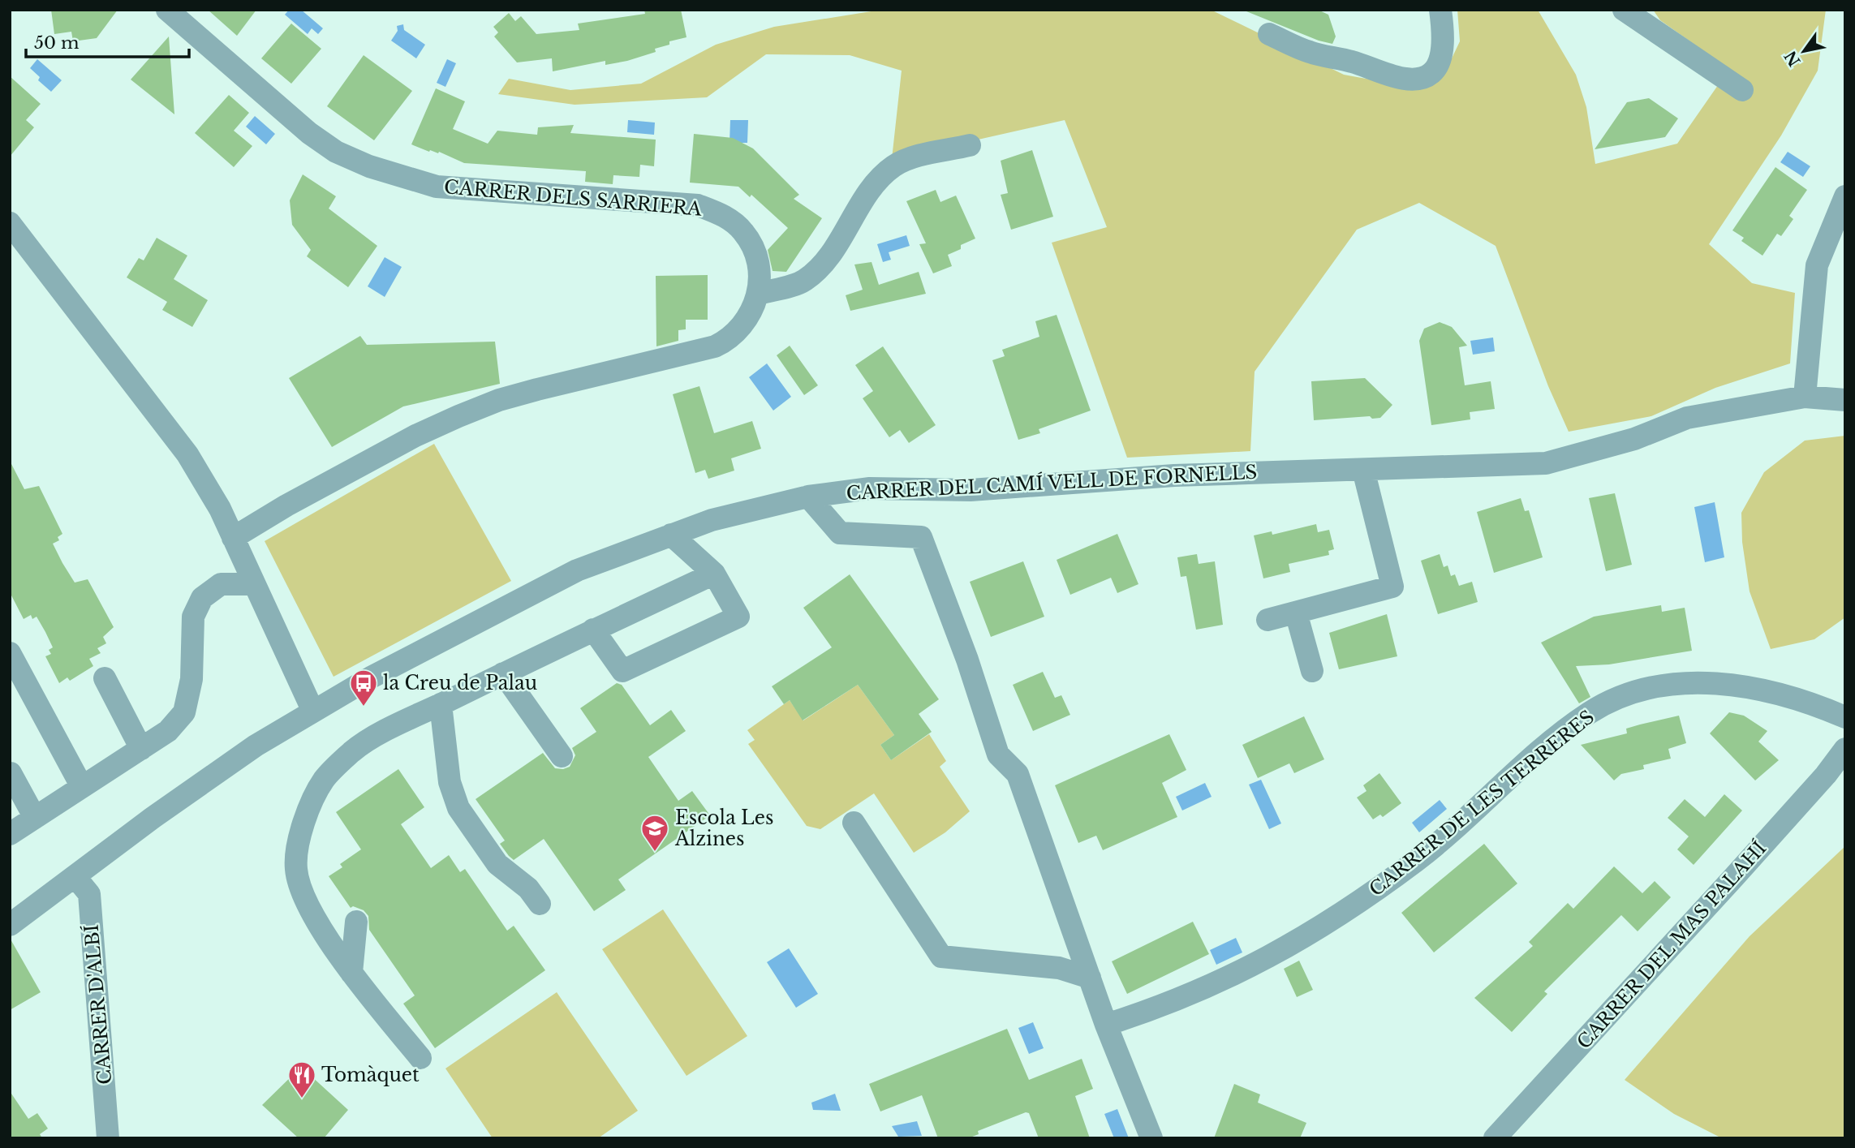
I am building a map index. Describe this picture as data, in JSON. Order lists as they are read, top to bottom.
{
  "streets": {
    "street": [
      "CARRER DELS SARRIERA",
      "CARRER DEL CAMÍ VELL DE FORNELLS",
      "CARRER DE LES TERRERES",
      "CARRER DEL MAS PALAHÍ",
      "CARRER D'ALBÍ"
    ]
  },
  "crossings": [
    ["CARRER DEL CAMÍ VELL DE FORNELLS", "CARRER D'ALBÍ"]
  ],
  "places": {
    "bus stop": ["la Creu de Palau"],
    "school or university": ["Escola Les Alzines"],
    "restaurant": ["Tomàquet"]
  },
  "scale_bar": "50 m",
  "north": "bottom left"
}
